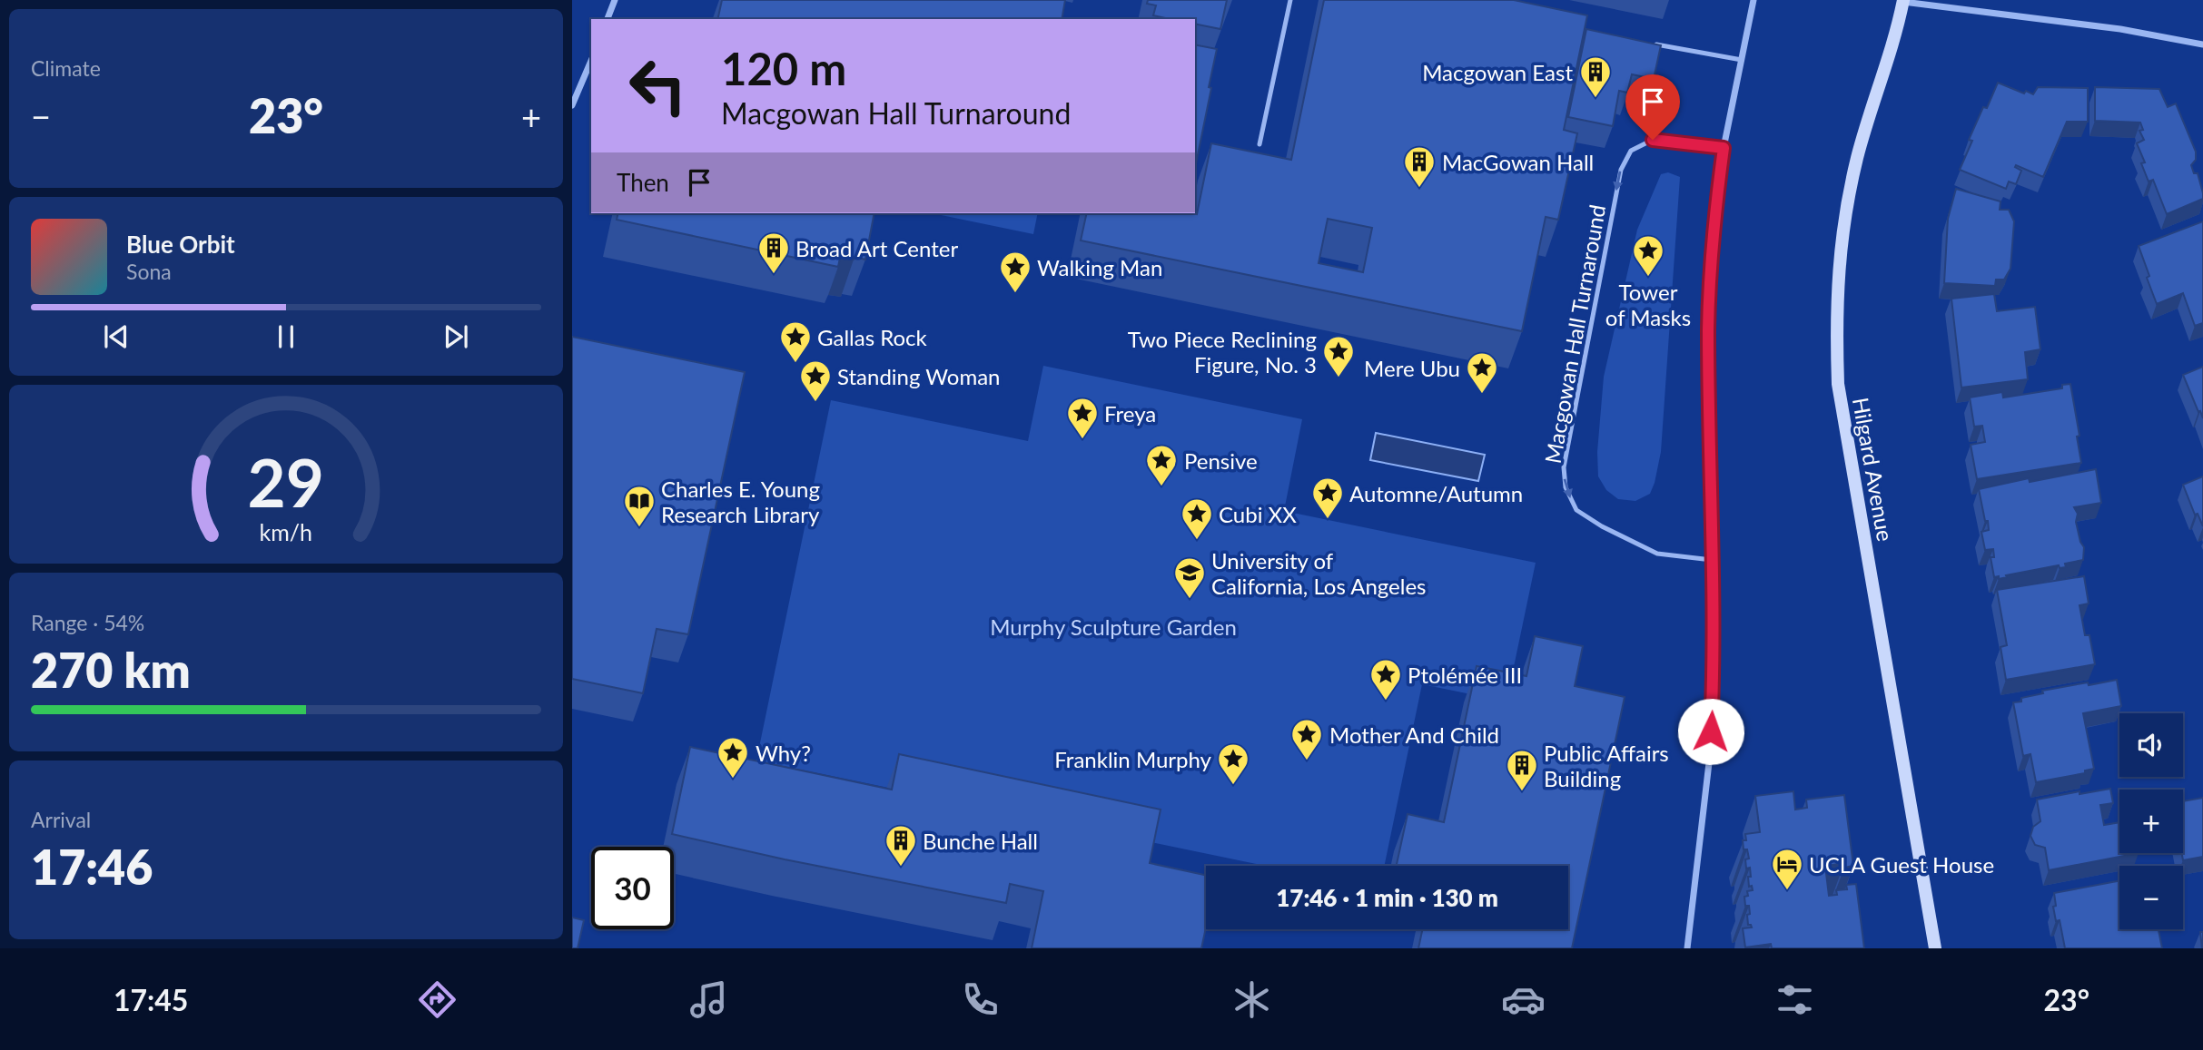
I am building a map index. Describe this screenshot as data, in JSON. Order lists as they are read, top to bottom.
{
  "streets": {
    "street": ["Hilgard Avenue"],
    "lane": ["Macgowan Hall Turnaround"]
  },
  "parks": ["Murphy Sculpture Garden"],
  "places": {
    "building": [
      "Macgowan East",
      "MacGowan Hall",
      "Broad Art Center",
      "Public Affairs Building",
      "Bunche Hall"
    ],
    "place": [
      "Tower of Masks",
      "Walking Man",
      "Gallas Rock",
      "Two Piece Reclining Figure, No. 3",
      "Mere Ubu",
      "Standing Woman",
      "Freya",
      "Pensive",
      "Automne/Autumn",
      "Cubi XX",
      "Ptolémée III",
      "Mother And Child",
      "Why?",
      "Franklin Murphy"
    ],
    "library": ["Charles E. Young Research Library"],
    "school or university": ["University of California, Los Angeles"],
    "hotel": ["UCLA Guest House"]
  },
  "page": {
    "tile": [
      "Climate",
      ["Range · 54%", "270 km"],
      ["Arrival", "17:46"]
    ],
    "turn": ["120 m", "Macgowan Hall Turnaround"],
    "heat": ["−", "23°", "+"],
    "then": "Then",
    "song": ["Blue Orbit", "Sona"],
    "map_buttons": ["+", "−"],
    "limit": "30",
    "trip": "17:46 · 1 min · 130 m",
    "tabs": ["17:45", "23°"],
    "gauge": ["29", "km/h"]
  }
}
